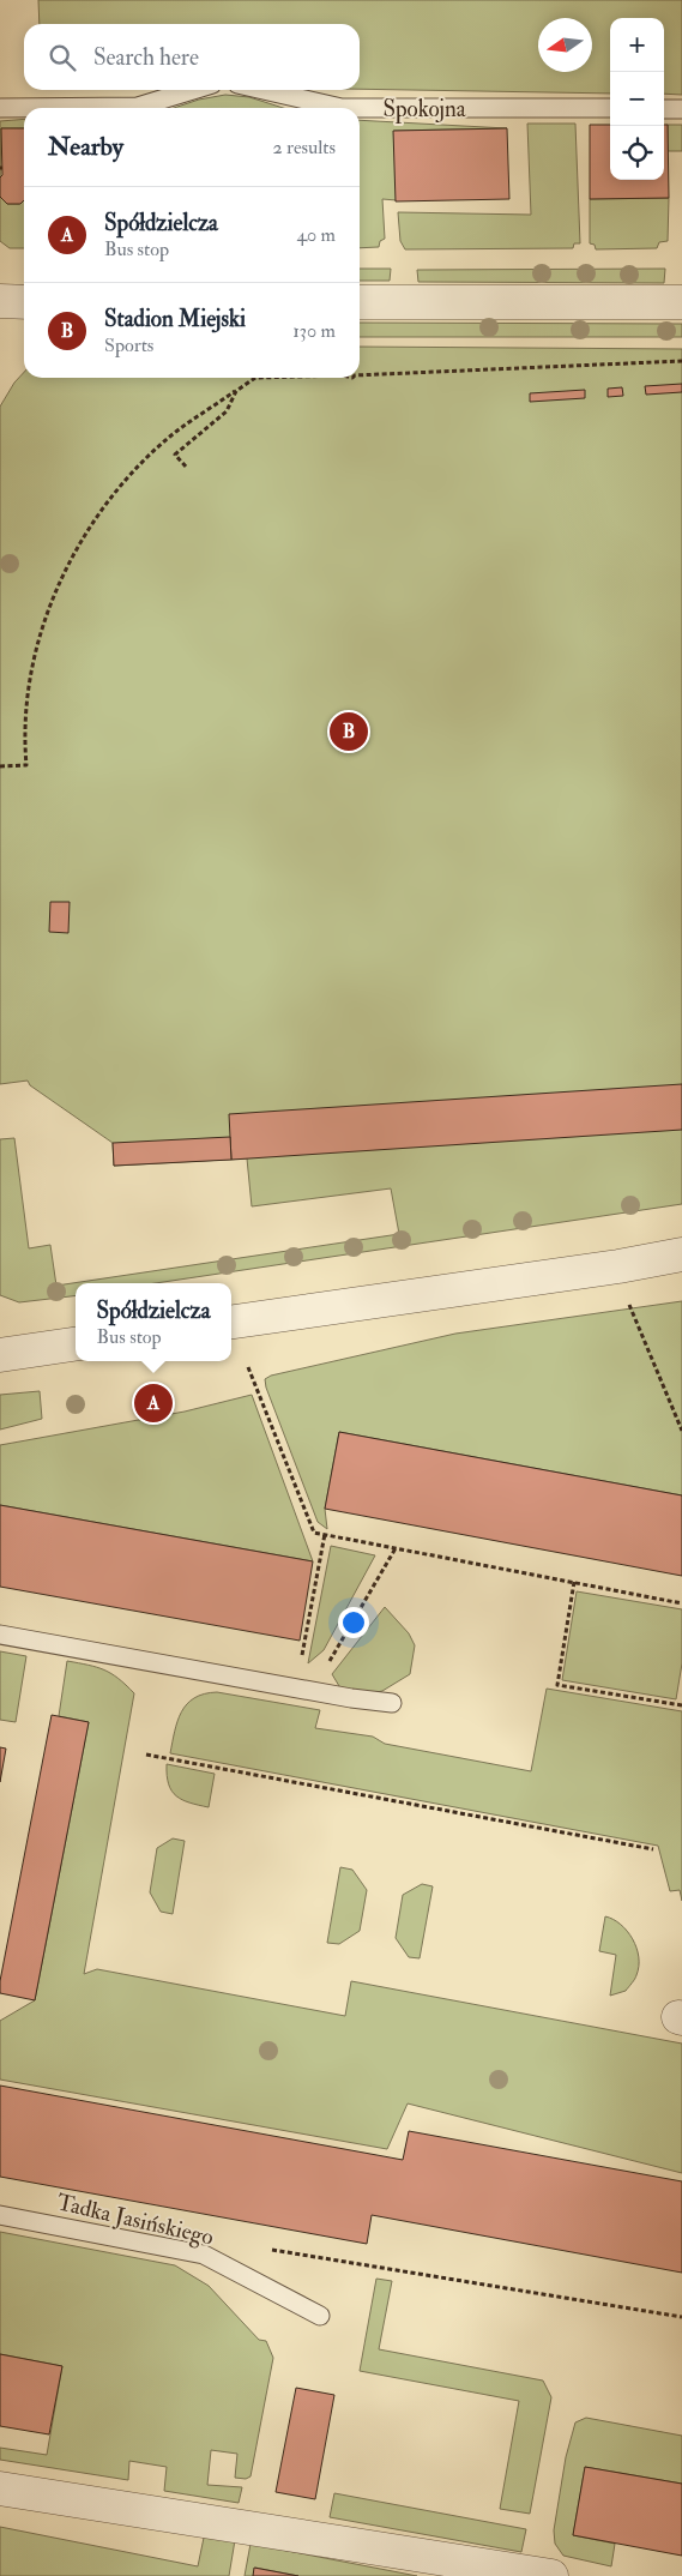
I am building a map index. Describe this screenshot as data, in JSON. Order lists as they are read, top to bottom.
{
  "streets": {
    "lane": ["Spokojna", "Tadka Jasińskiego"]
  },
  "north": "left",
  "page": {
    "map_buttons": ["+", "−"],
    "search": "Search here",
    "heading": ["Nearby", "2 results"],
    "list": [
      {
        "mark": "A",
        "name": "Spółdzielcza",
        "note": "Bus stop",
        "value": "40 m"
      },
      {
        "mark": "B",
        "name": "Stadion Miejski",
        "note": "Sports",
        "value": "130 m"
      }
    ],
    "pins": ["B", "A"],
    "popup": ["Spółdzielcza", "Bus stop"]
  }
}
